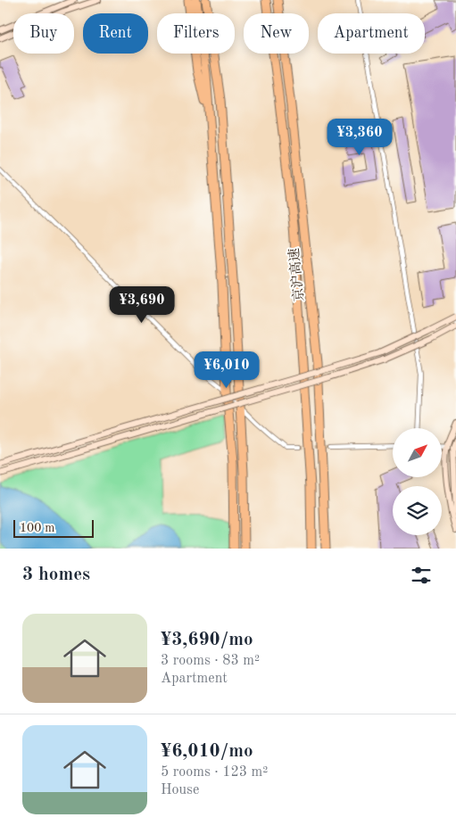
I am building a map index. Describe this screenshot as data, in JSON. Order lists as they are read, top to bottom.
{
  "streets": {
    "highway": ["京沪高速"]
  },
  "scale_bar": "100 m",
  "north": "top right",
  "page": {
    "chip": [
      "Buy",
      "Rent",
      "Filters",
      "New",
      "Apartment"
    ],
    "price": ["¥3,360", "¥3,690", "¥6,010"],
    "scale": "100 m",
    "heading": "3 homes",
    "list": [
      {
        "name": "¥3,690/mo",
        "note": "3 rooms · 83 m² · Apartment"
      },
      {
        "name": "¥6,010/mo",
        "note": "5 rooms · 123 m² · House"
      }
    ]
  }
}
